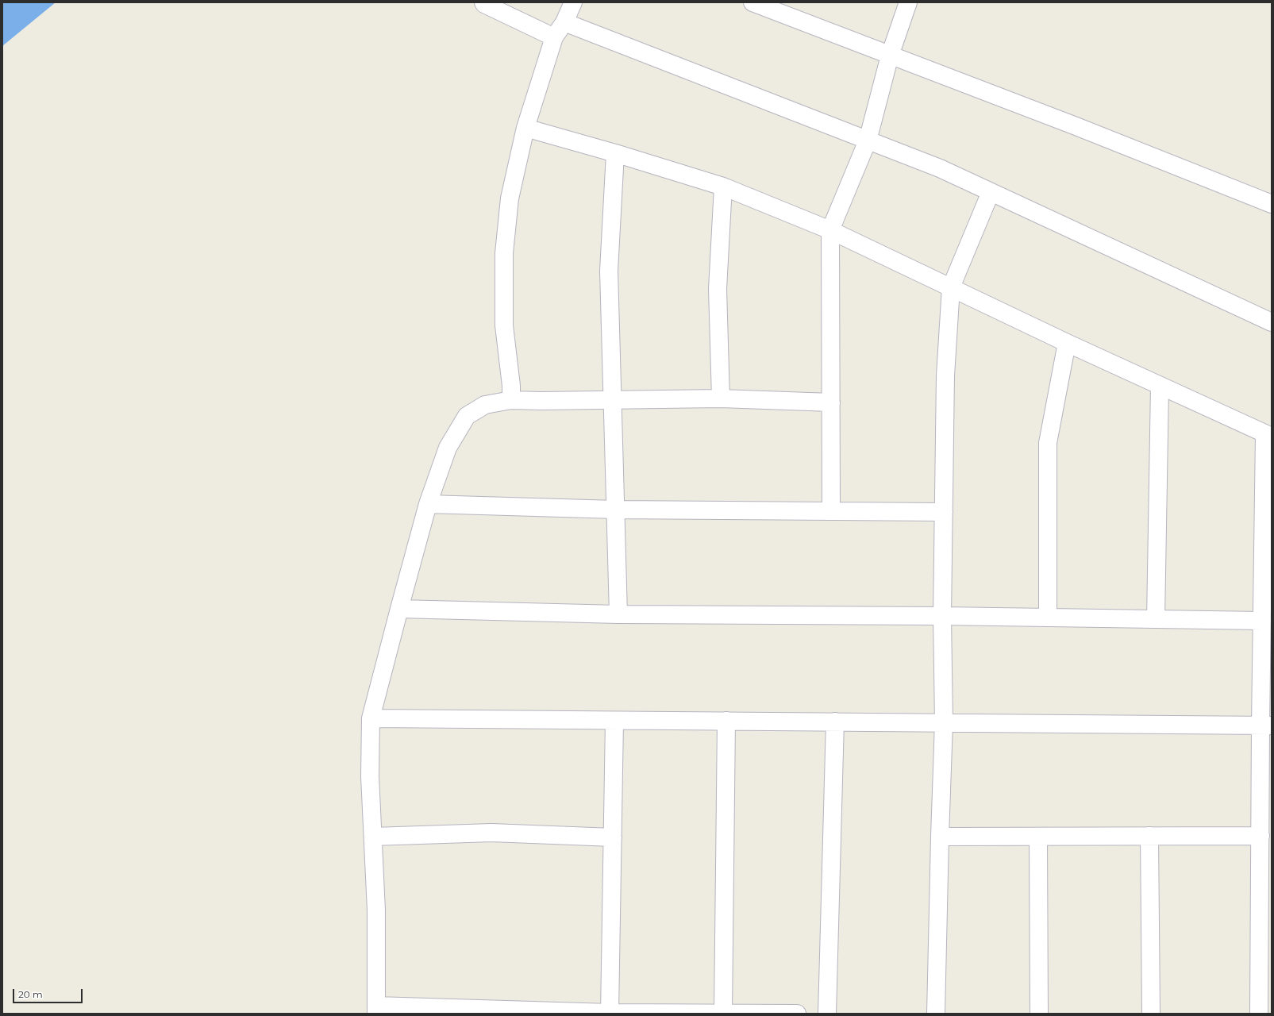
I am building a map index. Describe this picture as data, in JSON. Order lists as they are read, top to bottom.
{
  "scale_bar": "20 m"
}
